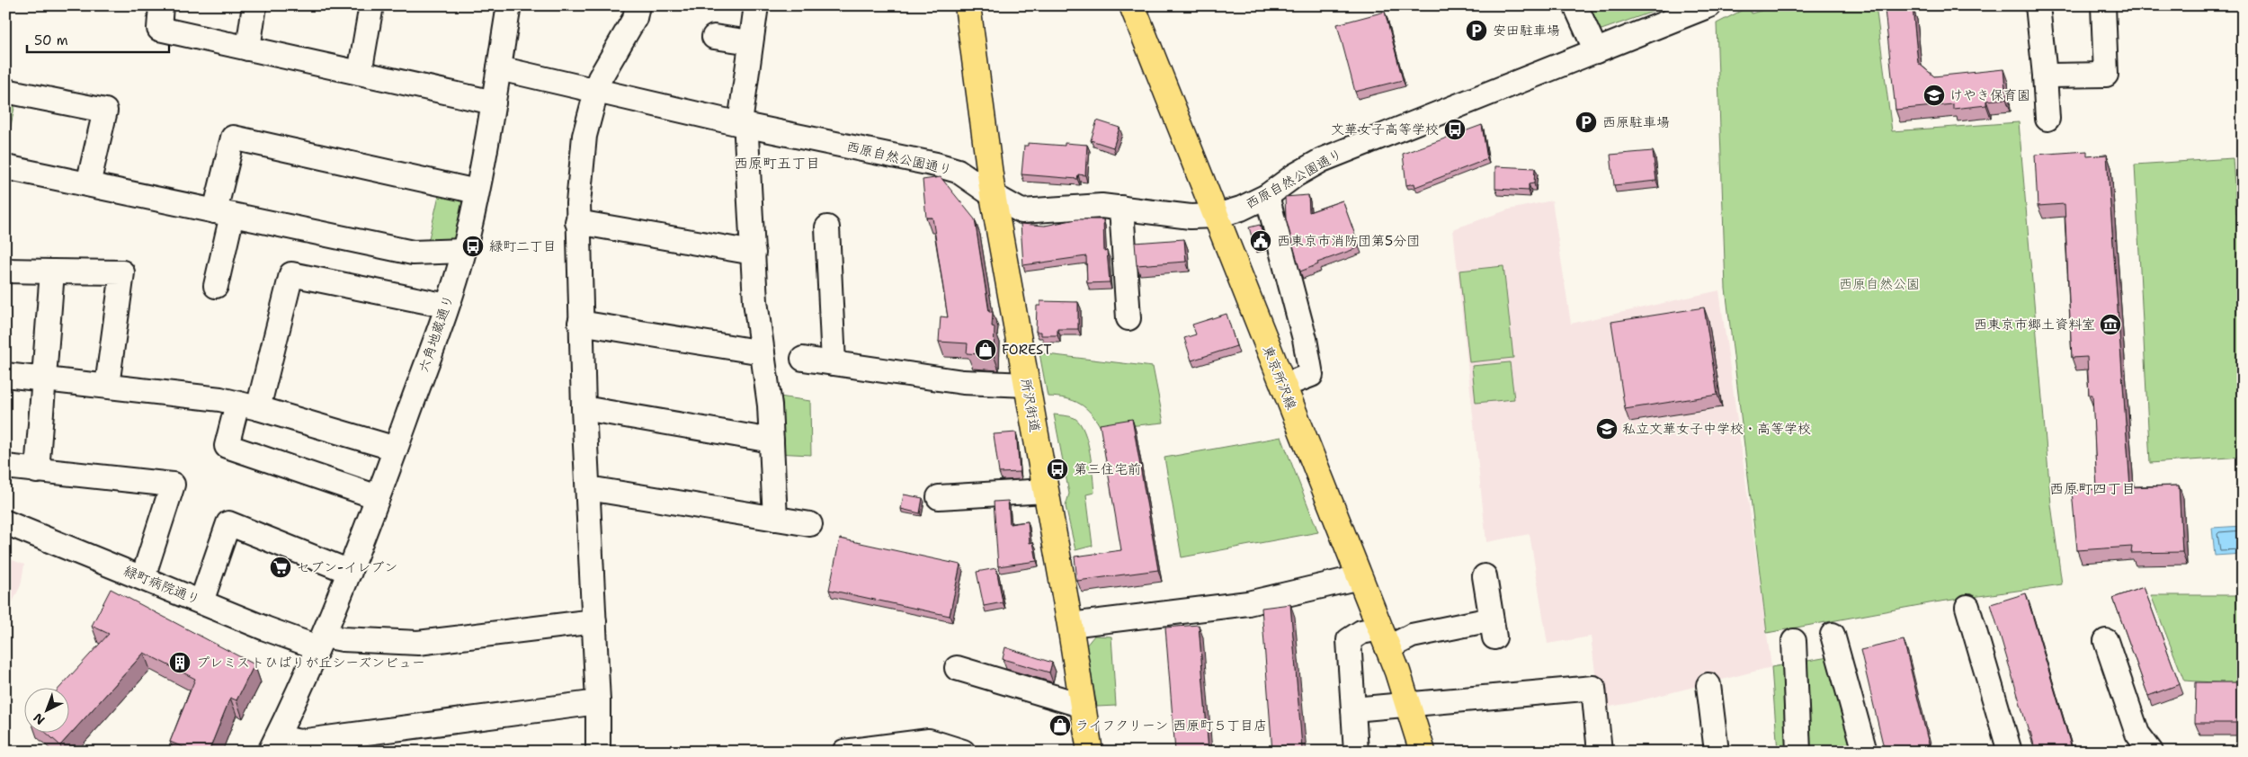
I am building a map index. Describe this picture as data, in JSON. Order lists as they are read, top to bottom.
{
  "streets": {
    "main road": ["東京所沢線", "所沢街道"],
    "street": ["西原自然公園通り", "六角地蔵通り", "緑町病院通り"]
  },
  "crossings": [
    ["西原自然公園通り", "六角地蔵通り"],
    ["西原自然公園通り", "東京所沢線"],
    ["西原自然公園通り", "所沢街道"],
    ["六角地蔵通り", "緑町病院通り"]
  ],
  "districts": ["西原町五丁目", "西原町四丁目"],
  "parks": ["西原自然公園"],
  "places": {
    "parking": ["安田駐車場", "西原駐車場"],
    "school or university": ["けやき保育園", "私立文華女子中学校・高等学校"],
    "bus stop": ["文華女子高等学校", "緑町二丁目", "第三住宅前"],
    "public building": ["西東京市消防団第5分団"],
    "museum": ["西東京市郷土資料室"],
    "shop": ["FOREST", "ライフクリーン 西原町５丁目店"],
    "supermarket": ["セブン-イレブン"],
    "building": ["プレミストひばりが丘シーズンビュー"]
  },
  "scale_bar": "50 m",
  "north": "bottom left"
}
